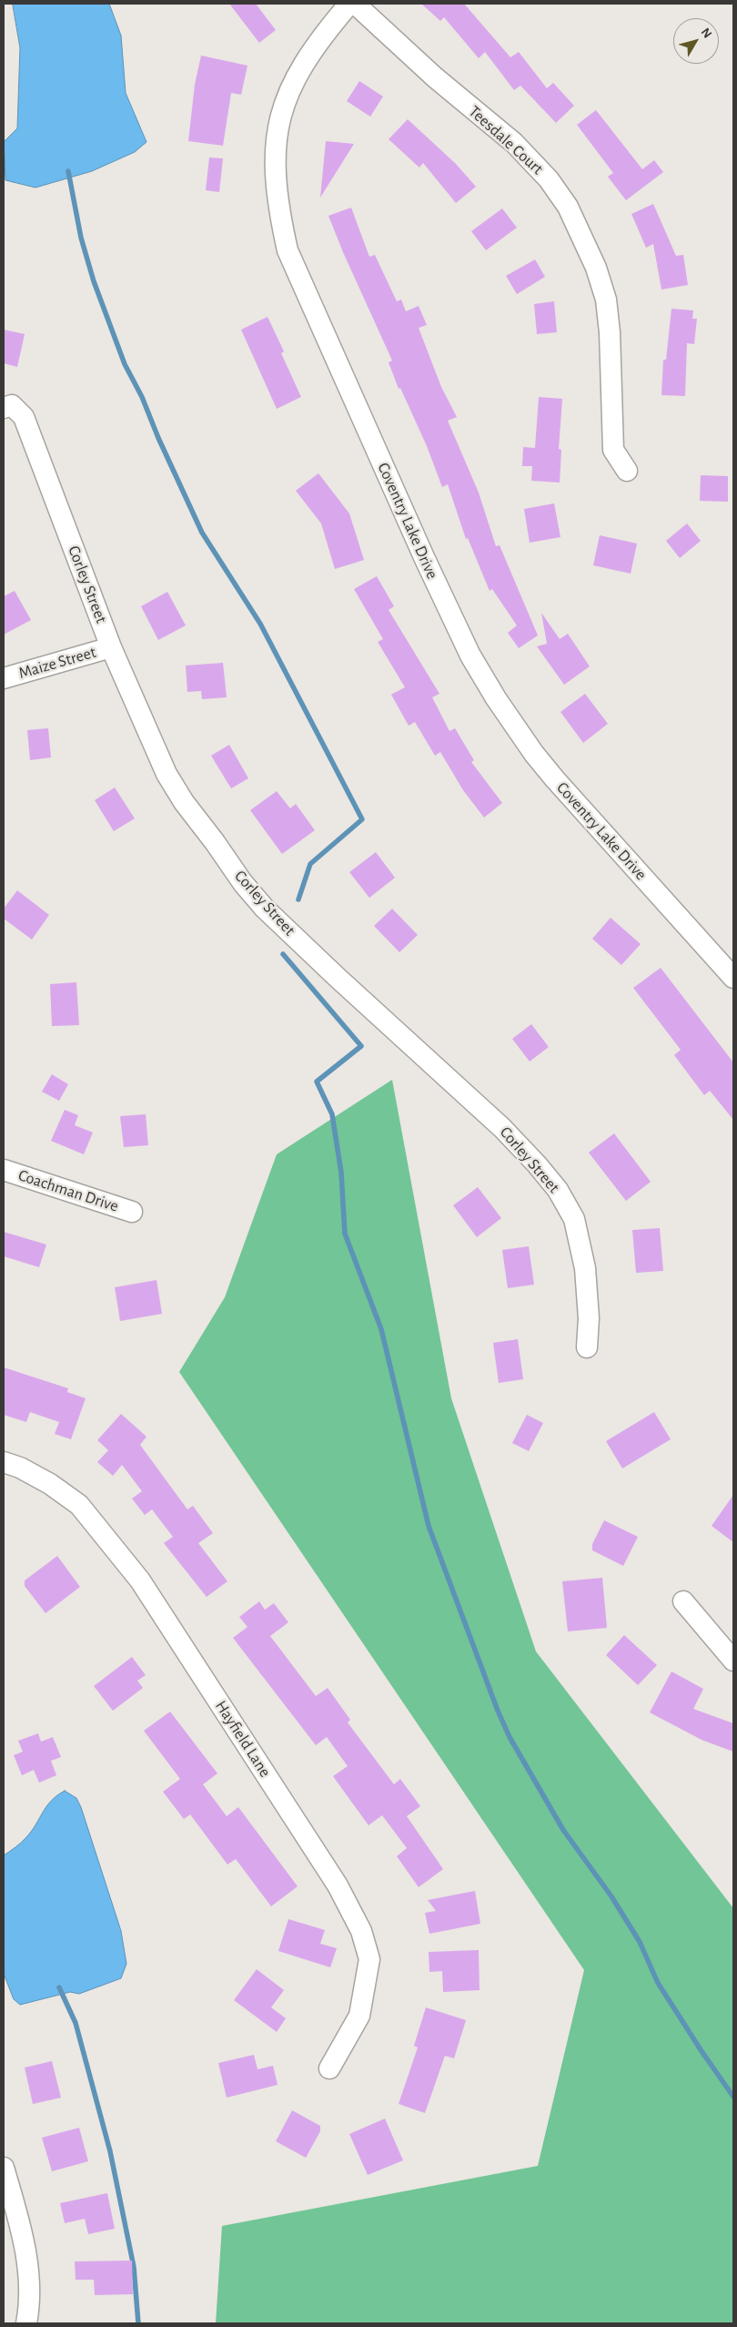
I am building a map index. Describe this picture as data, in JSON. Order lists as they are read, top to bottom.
{
  "streets": {
    "street": [
      "Teesdale Court",
      "Coventry Lake Drive",
      "Corley Street",
      "Maize Street",
      "Coachman Drive",
      "Hayfield Lane"
    ]
  },
  "crossings": [
    ["Corley Street", "Maize Street"]
  ],
  "north": "top right"
}
